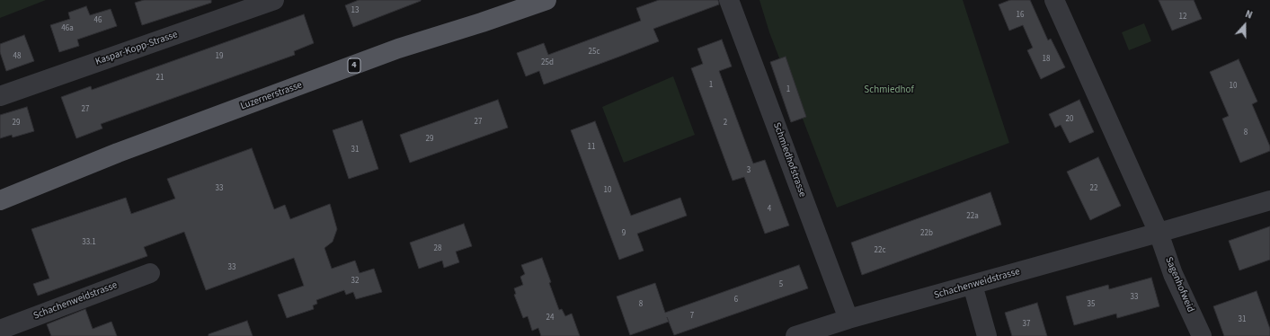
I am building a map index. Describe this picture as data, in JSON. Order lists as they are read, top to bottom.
{
  "streets": {
    "main road": ["4", "Luzernerstrasse"],
    "street": [
      "Kaspar-Kopp-Strasse",
      "Schmiedhofstrasse",
      "Schachenweidstrasse",
      "Sagenhofweid"
    ]
  },
  "crossings": [
    ["Schmiedhofstrasse", "Schachenweidstrasse"],
    ["Schachenweidstrasse", "Sagenhofweid"]
  ],
  "parks": ["Schmiedhof"],
  "house_numbers": [
    "13",
    "16",
    "12",
    "46",
    "46a",
    "25c",
    "48",
    "19",
    "18",
    "25d",
    "21",
    "1",
    "10",
    "1",
    "27",
    "20",
    "27",
    "29",
    "2",
    "8",
    "29",
    "11",
    "31",
    "3",
    "33",
    "22",
    "10",
    "4",
    "22a",
    "9",
    "22b",
    "33.1",
    "28",
    "22c",
    "33",
    "32",
    "5",
    "33",
    "6",
    "8",
    "35",
    "7",
    "24",
    "31",
    "37"
  ],
  "north": "top"
}
